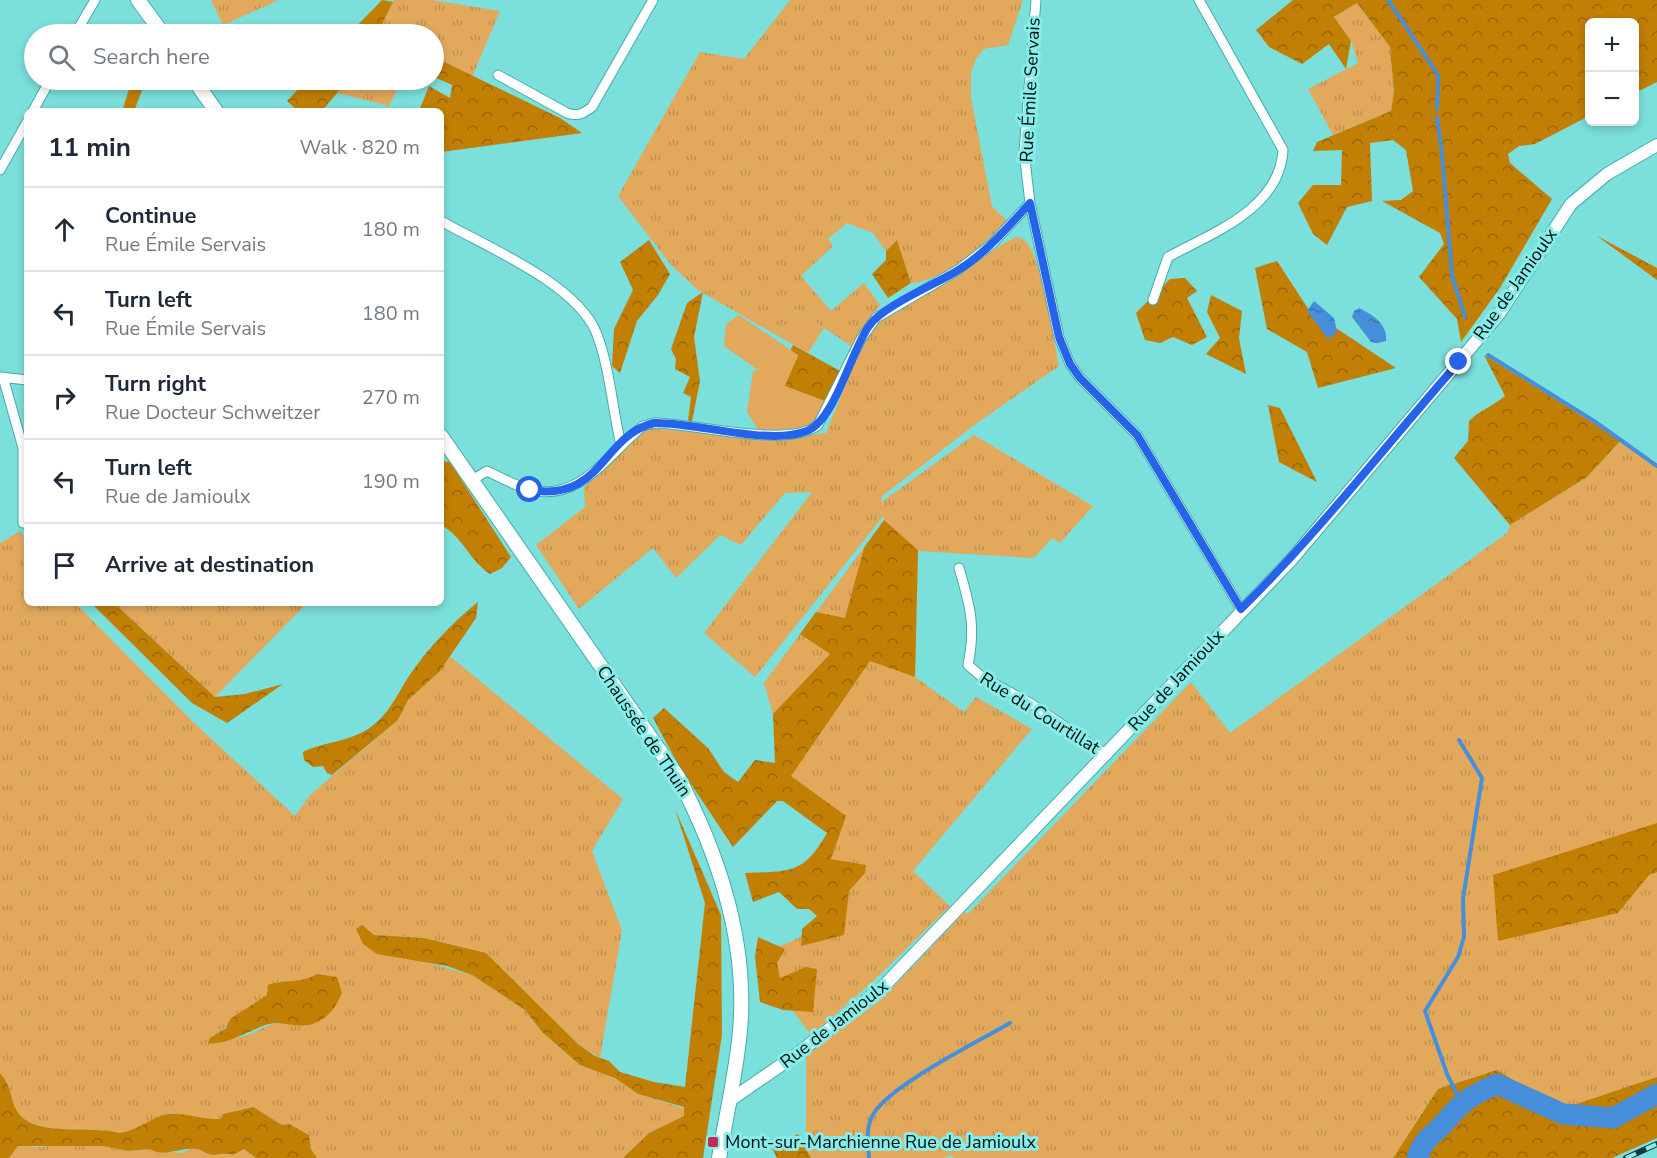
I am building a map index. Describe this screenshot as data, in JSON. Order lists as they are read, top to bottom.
{
  "streets": {
    "main road": ["Chaussée de Thuin"],
    "street": ["Rue Émile Servais", "Rue de Jamioulx", "Rue du Courtillat"]
  },
  "crossings": [
    ["Rue Émile Servais", "Rue de Jamioulx"],
    ["Rue de Jamioulx", "Rue du Courtillat"],
    ["Rue de Jamioulx", "Chaussée de Thuin"]
  ],
  "places": {
    "transit": ["Mont-sur-Marchienne Rue de Jamioulx"]
  },
  "page": {
    "map_buttons": ["+", "−"],
    "search": "Search here",
    "heading": ["11 min", "Walk · 820 m"],
    "list": [
      ["Continue", "Rue Émile Servais", "180 m"],
      ["Turn left", "Rue Émile Servais", "180 m"],
      ["Turn right", "Rue Docteur Schweitzer", "270 m"],
      ["Turn left", "Rue de Jamioulx", "190 m"],
      "Arrive at destination"
    ]
  }
}
